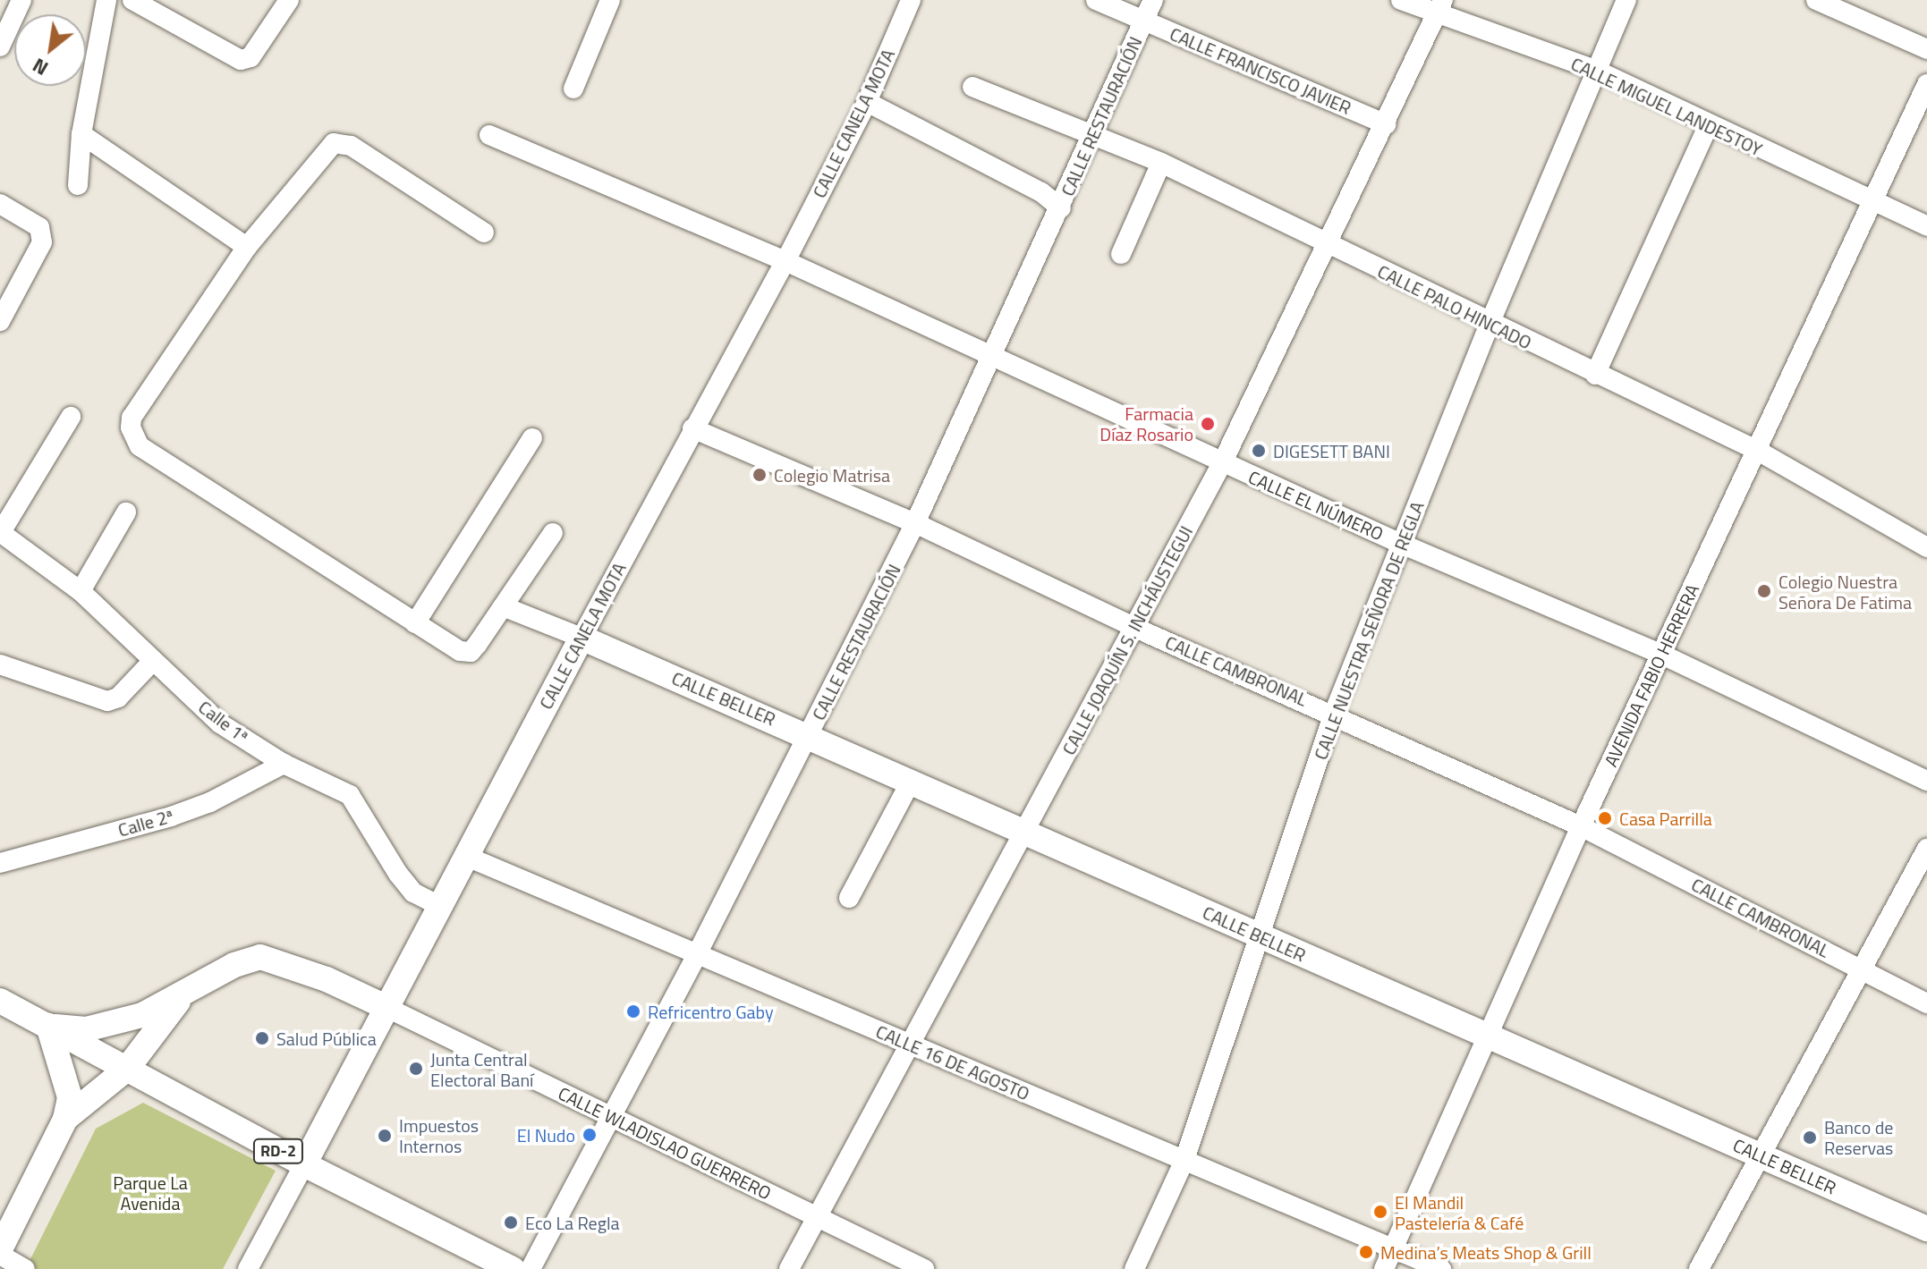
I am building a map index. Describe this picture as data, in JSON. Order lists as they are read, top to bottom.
{
  "streets": {
    "main road": [
      "CALLE CANELA MOTA",
      "CALLE BELLER",
      "CALLE WLADISLAO GUERRERO",
      "RD-2"
    ],
    "street": [
      "CALLE FRANCISCO JAVIER",
      "CALLE MIGUEL LANDESTOY",
      "CALLE RESTAURACIÓN",
      "CALLE PALO HINCADO",
      "CALLE EL NÚMERO",
      "CALLE NUESTRA SEÑORA DE REGLA",
      "CALLE JOAQUÍN S. INCHÁUSTEGUI",
      "CALLE CAMBRONAL",
      "AVENIDA FABIO HERRERA",
      "Calle 1ª",
      "Calle 2ª",
      "CALLE 16 DE AGOSTO"
    ]
  },
  "crossings": [
    ["CALLE FRANCISCO JAVIER", "CALLE RESTAURACIÓN"],
    ["CALLE FRANCISCO JAVIER", "CALLE JOAQUÍN S. INCHÁUSTEGUI"],
    ["CALLE MIGUEL LANDESTOY", "CALLE NUESTRA SEÑORA DE REGLA"],
    ["CALLE MIGUEL LANDESTOY", "CALLE JOAQUÍN S. INCHÁUSTEGUI"],
    ["CALLE MIGUEL LANDESTOY", "AVENIDA FABIO HERRERA"],
    ["CALLE RESTAURACIÓN", "CALLE PALO HINCADO"],
    ["CALLE RESTAURACIÓN", "CALLE EL NÚMERO"],
    ["CALLE RESTAURACIÓN", "CALLE CAMBRONAL"],
    ["CALLE RESTAURACIÓN", "CALLE BELLER"],
    ["CALLE RESTAURACIÓN", "CALLE 16 DE AGOSTO"],
    ["CALLE RESTAURACIÓN", "CALLE WLADISLAO GUERRERO"],
    ["CALLE CANELA MOTA", "CALLE EL NÚMERO"],
    ["CALLE CANELA MOTA", "CALLE CAMBRONAL"],
    ["CALLE CANELA MOTA", "CALLE BELLER"],
    ["CALLE CANELA MOTA", "Calle 1ª"],
    ["CALLE CANELA MOTA", "CALLE 16 DE AGOSTO"],
    ["CALLE CANELA MOTA", "CALLE WLADISLAO GUERRERO"],
    ["CALLE CANELA MOTA", "RD-2"],
    ["CALLE PALO HINCADO", "CALLE NUESTRA SEÑORA DE REGLA"],
    ["CALLE PALO HINCADO", "CALLE JOAQUÍN S. INCHÁUSTEGUI"],
    ["CALLE PALO HINCADO", "AVENIDA FABIO HERRERA"],
    ["CALLE EL NÚMERO", "CALLE NUESTRA SEÑORA DE REGLA"],
    ["CALLE EL NÚMERO", "CALLE JOAQUÍN S. INCHÁUSTEGUI"],
    ["CALLE EL NÚMERO", "AVENIDA FABIO HERRERA"],
    ["CALLE NUESTRA SEÑORA DE REGLA", "CALLE CAMBRONAL"],
    ["CALLE NUESTRA SEÑORA DE REGLA", "CALLE BELLER"],
    ["CALLE NUESTRA SEÑORA DE REGLA", "CALLE 16 DE AGOSTO"],
    ["CALLE JOAQUÍN S. INCHÁUSTEGUI", "CALLE CAMBRONAL"],
    ["CALLE JOAQUÍN S. INCHÁUSTEGUI", "CALLE BELLER"],
    ["CALLE JOAQUÍN S. INCHÁUSTEGUI", "CALLE 16 DE AGOSTO"],
    ["CALLE JOAQUÍN S. INCHÁUSTEGUI", "CALLE WLADISLAO GUERRERO"],
    ["CALLE CAMBRONAL", "AVENIDA FABIO HERRERA"],
    ["AVENIDA FABIO HERRERA", "CALLE BELLER"],
    ["AVENIDA FABIO HERRERA", "CALLE 16 DE AGOSTO"],
    ["Calle 1ª", "Calle 2ª"],
    ["CALLE WLADISLAO GUERRERO", "RD-2"]
  ],
  "parks": ["Parque La Avenida"],
  "places": [
    "Farmacia Díaz Rosario",
    "DIGESETT BANI",
    "Colegio Matrisa",
    "Colegio Nuestra Señora De Fatima",
    "Casa Parrilla",
    "Refricentro Gaby",
    "Salud Pública",
    "Junta Central Electoral Baní",
    "El Nudo",
    "Impuestos Internos",
    "Banco de Reservas",
    "El Mandil Pastelería & Café",
    "Eco La Regla",
    "Medina’s Meats Shop & Grill"
  ],
  "north": "bottom left"
}
